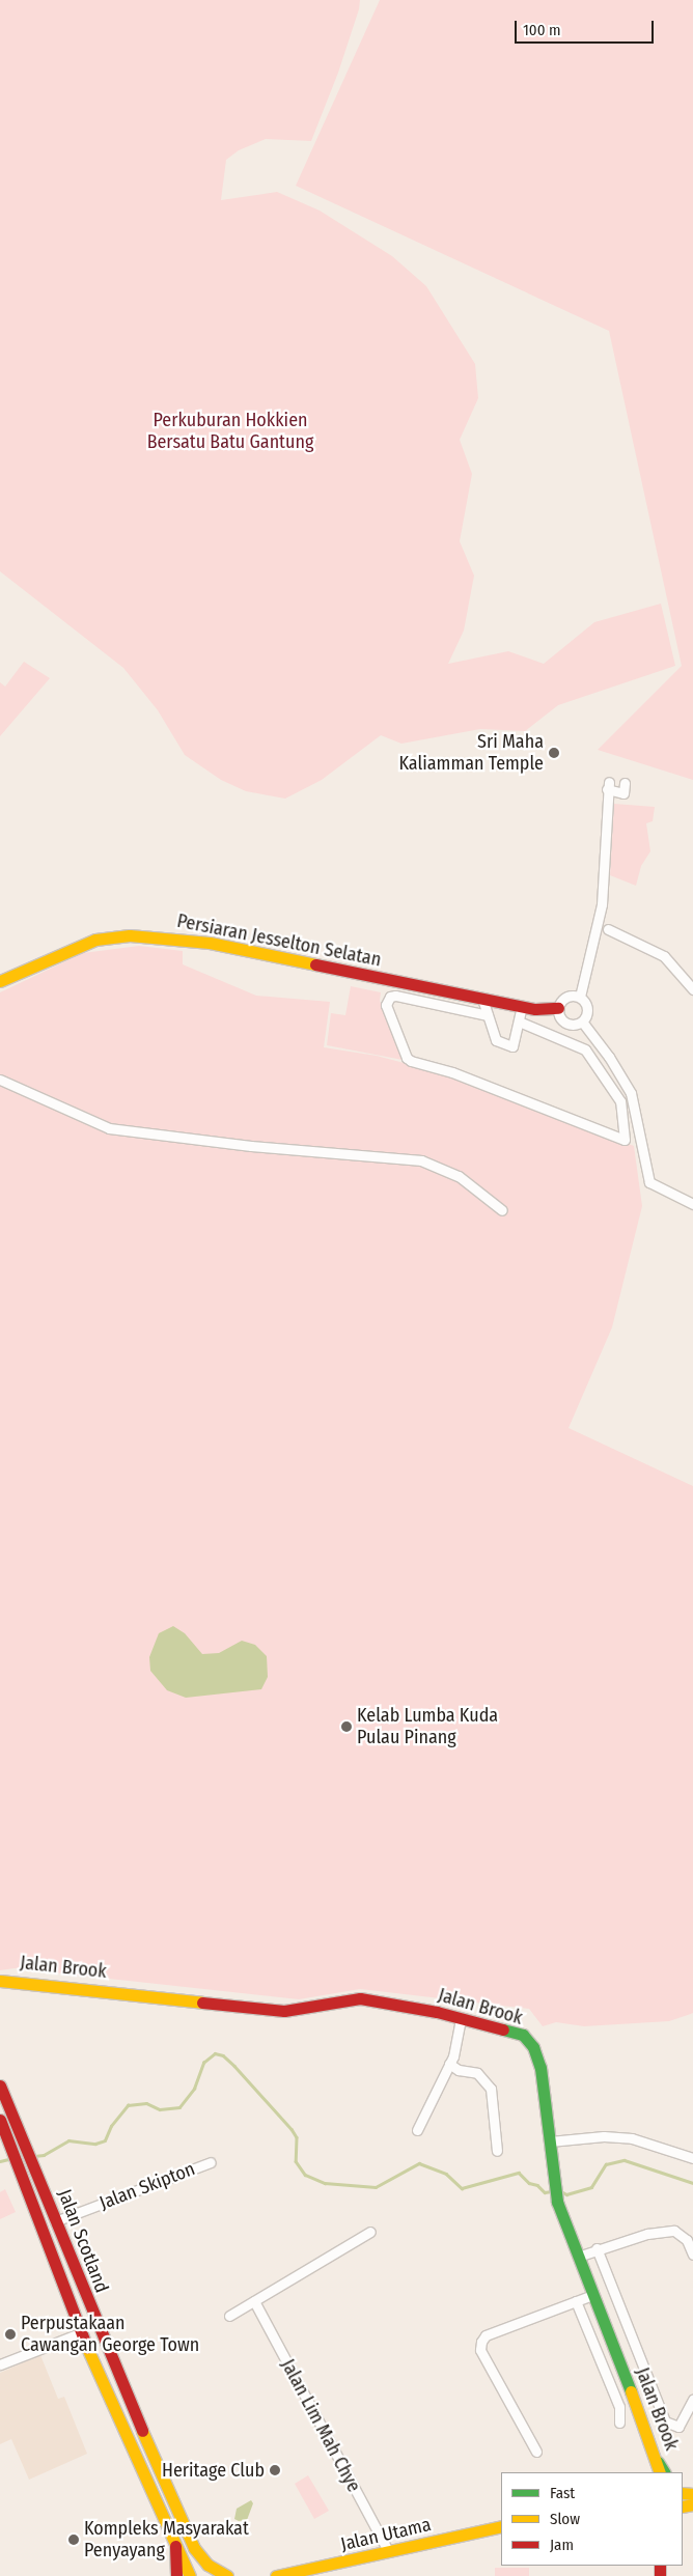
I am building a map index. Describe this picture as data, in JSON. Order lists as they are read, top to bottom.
{
  "streets": {
    "street": [
      "Persiaran Jesselton Selatan",
      "Jalan Brook",
      "Jalan Skipton",
      "Jalan Scotland",
      "Jalan Lim Mah Chye",
      "Jalan Utama"
    ]
  },
  "crossings": [
    ["Jalan Skipton", "Jalan Scotland"],
    ["Jalan Lim Mah Chye", "Jalan Utama"]
  ],
  "parks": ["Perkuburan Hokkien Bersatu Batu Gantung"],
  "places": [
    "Sri Maha Kaliamman Temple",
    "Kelab Lumba Kuda Pulau Pinang",
    "Perpustakaan Cawangan George Town",
    "Heritage Club",
    "Kompleks Masyarakat Penyayang"
  ],
  "legend": ["Fast", "Slow", "Jam"],
  "scale_bar": "100 m"
}
